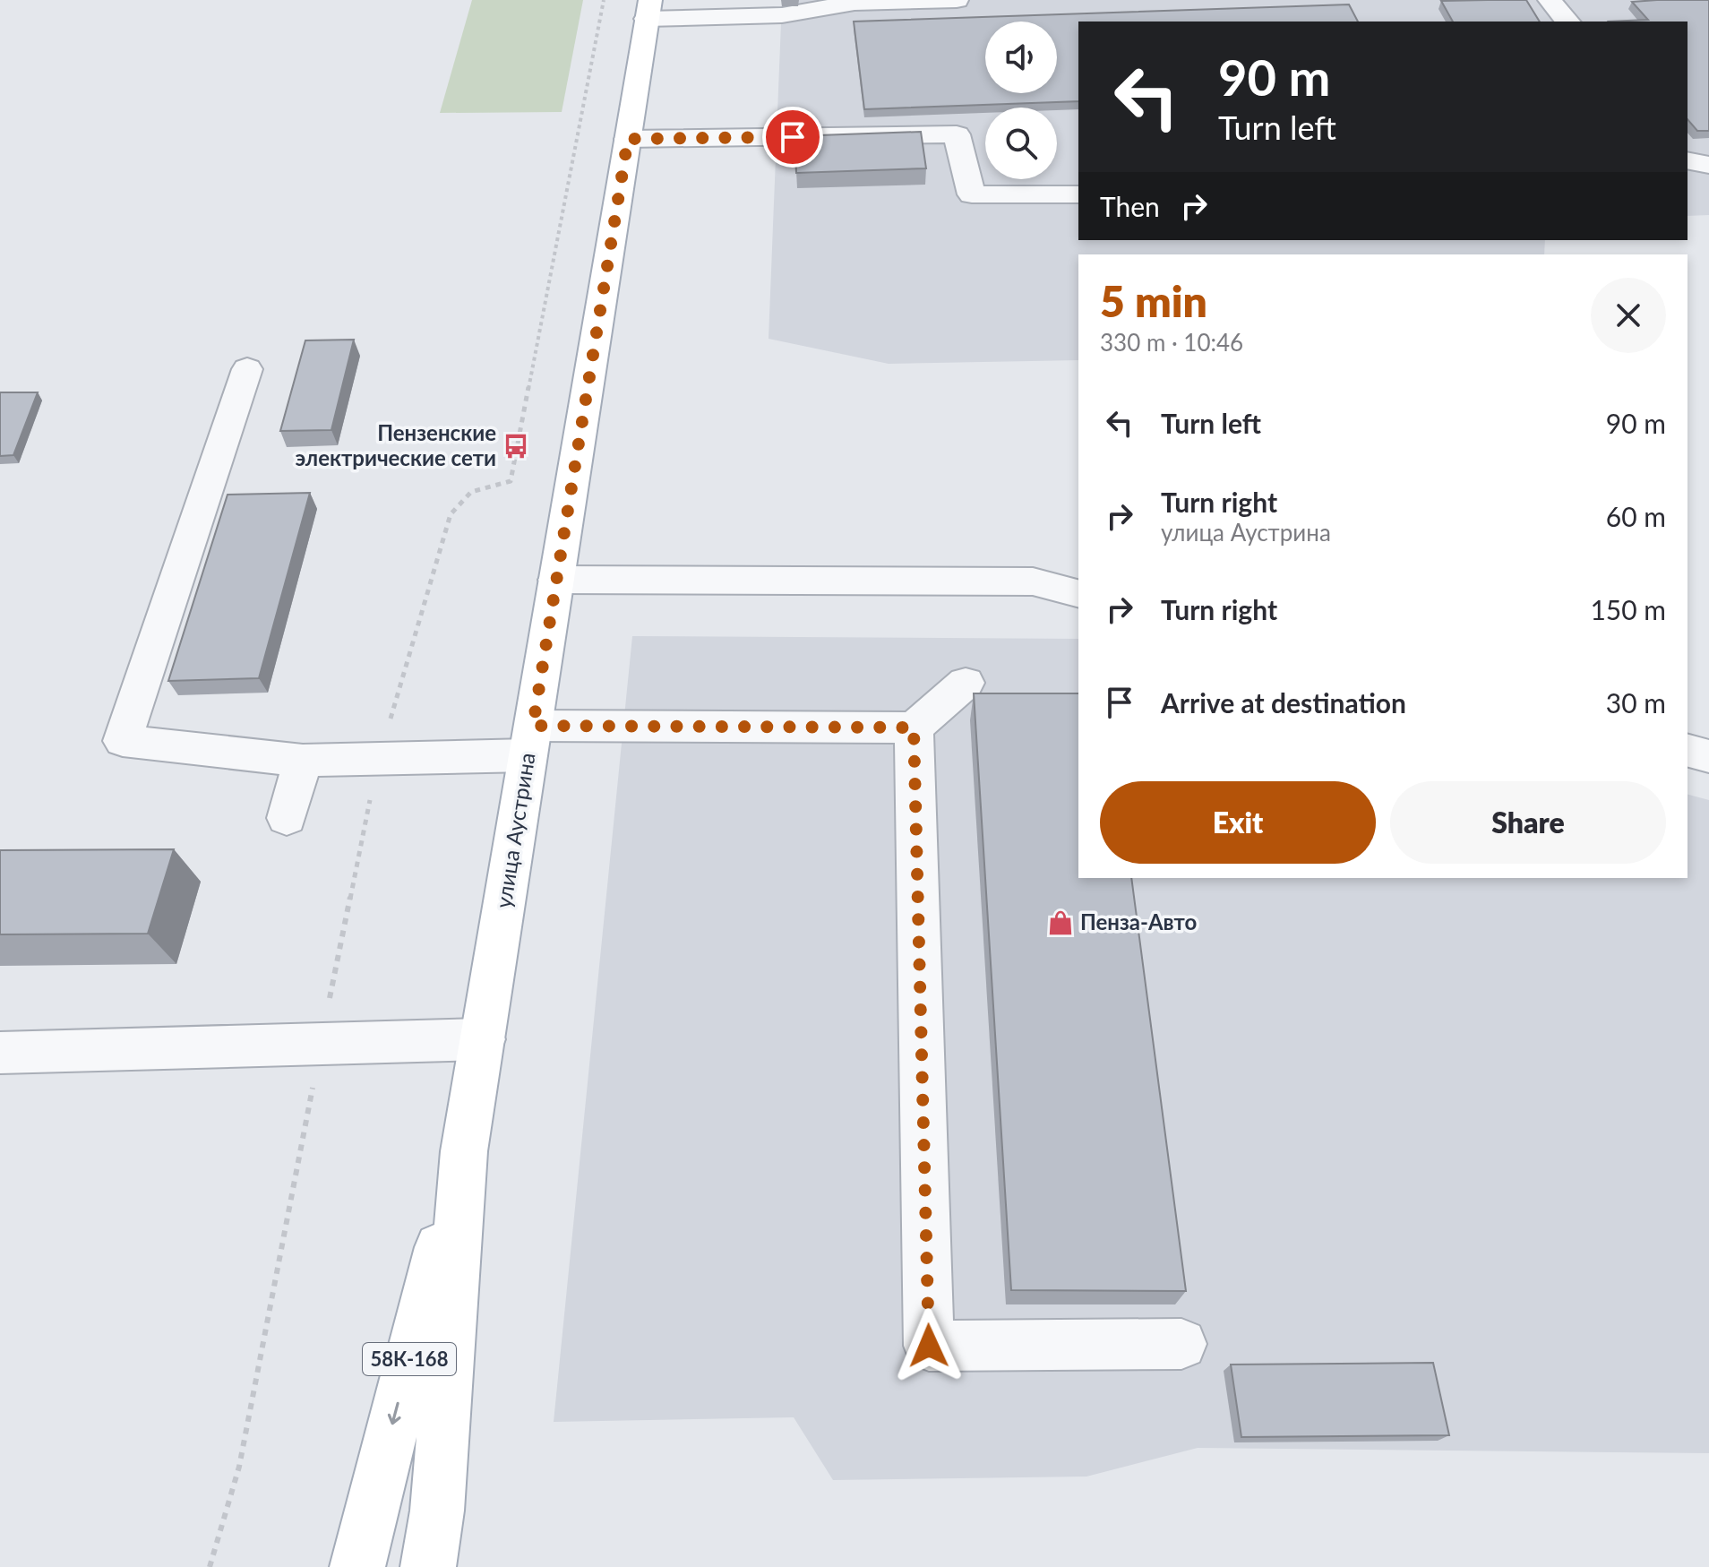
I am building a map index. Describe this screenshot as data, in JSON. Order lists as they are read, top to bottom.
{
  "streets": {
    "main road": ["улица Аустрина", "58К-168"]
  },
  "crossings": [
    ["улица Аустрина", "58К-168"]
  ],
  "places": {
    "bus stop": ["Пензенские электрические сети"],
    "shop": ["Пенза-Авто"]
  },
  "page": {
    "turn": ["90 m", "Turn left"],
    "then": "Then",
    "heading": ["5 min", "330 m · 10:46"],
    "list": [
      {
        "name": "Turn left",
        "value": "90 m"
      },
      {
        "name": "Turn right",
        "note": "улица Аустрина",
        "value": "60 m"
      },
      {
        "name": "Turn right",
        "value": "150 m"
      },
      {
        "name": "Arrive at destination",
        "value": "30 m"
      }
    ],
    "buttons": ["Exit", "Share"]
  }
}
